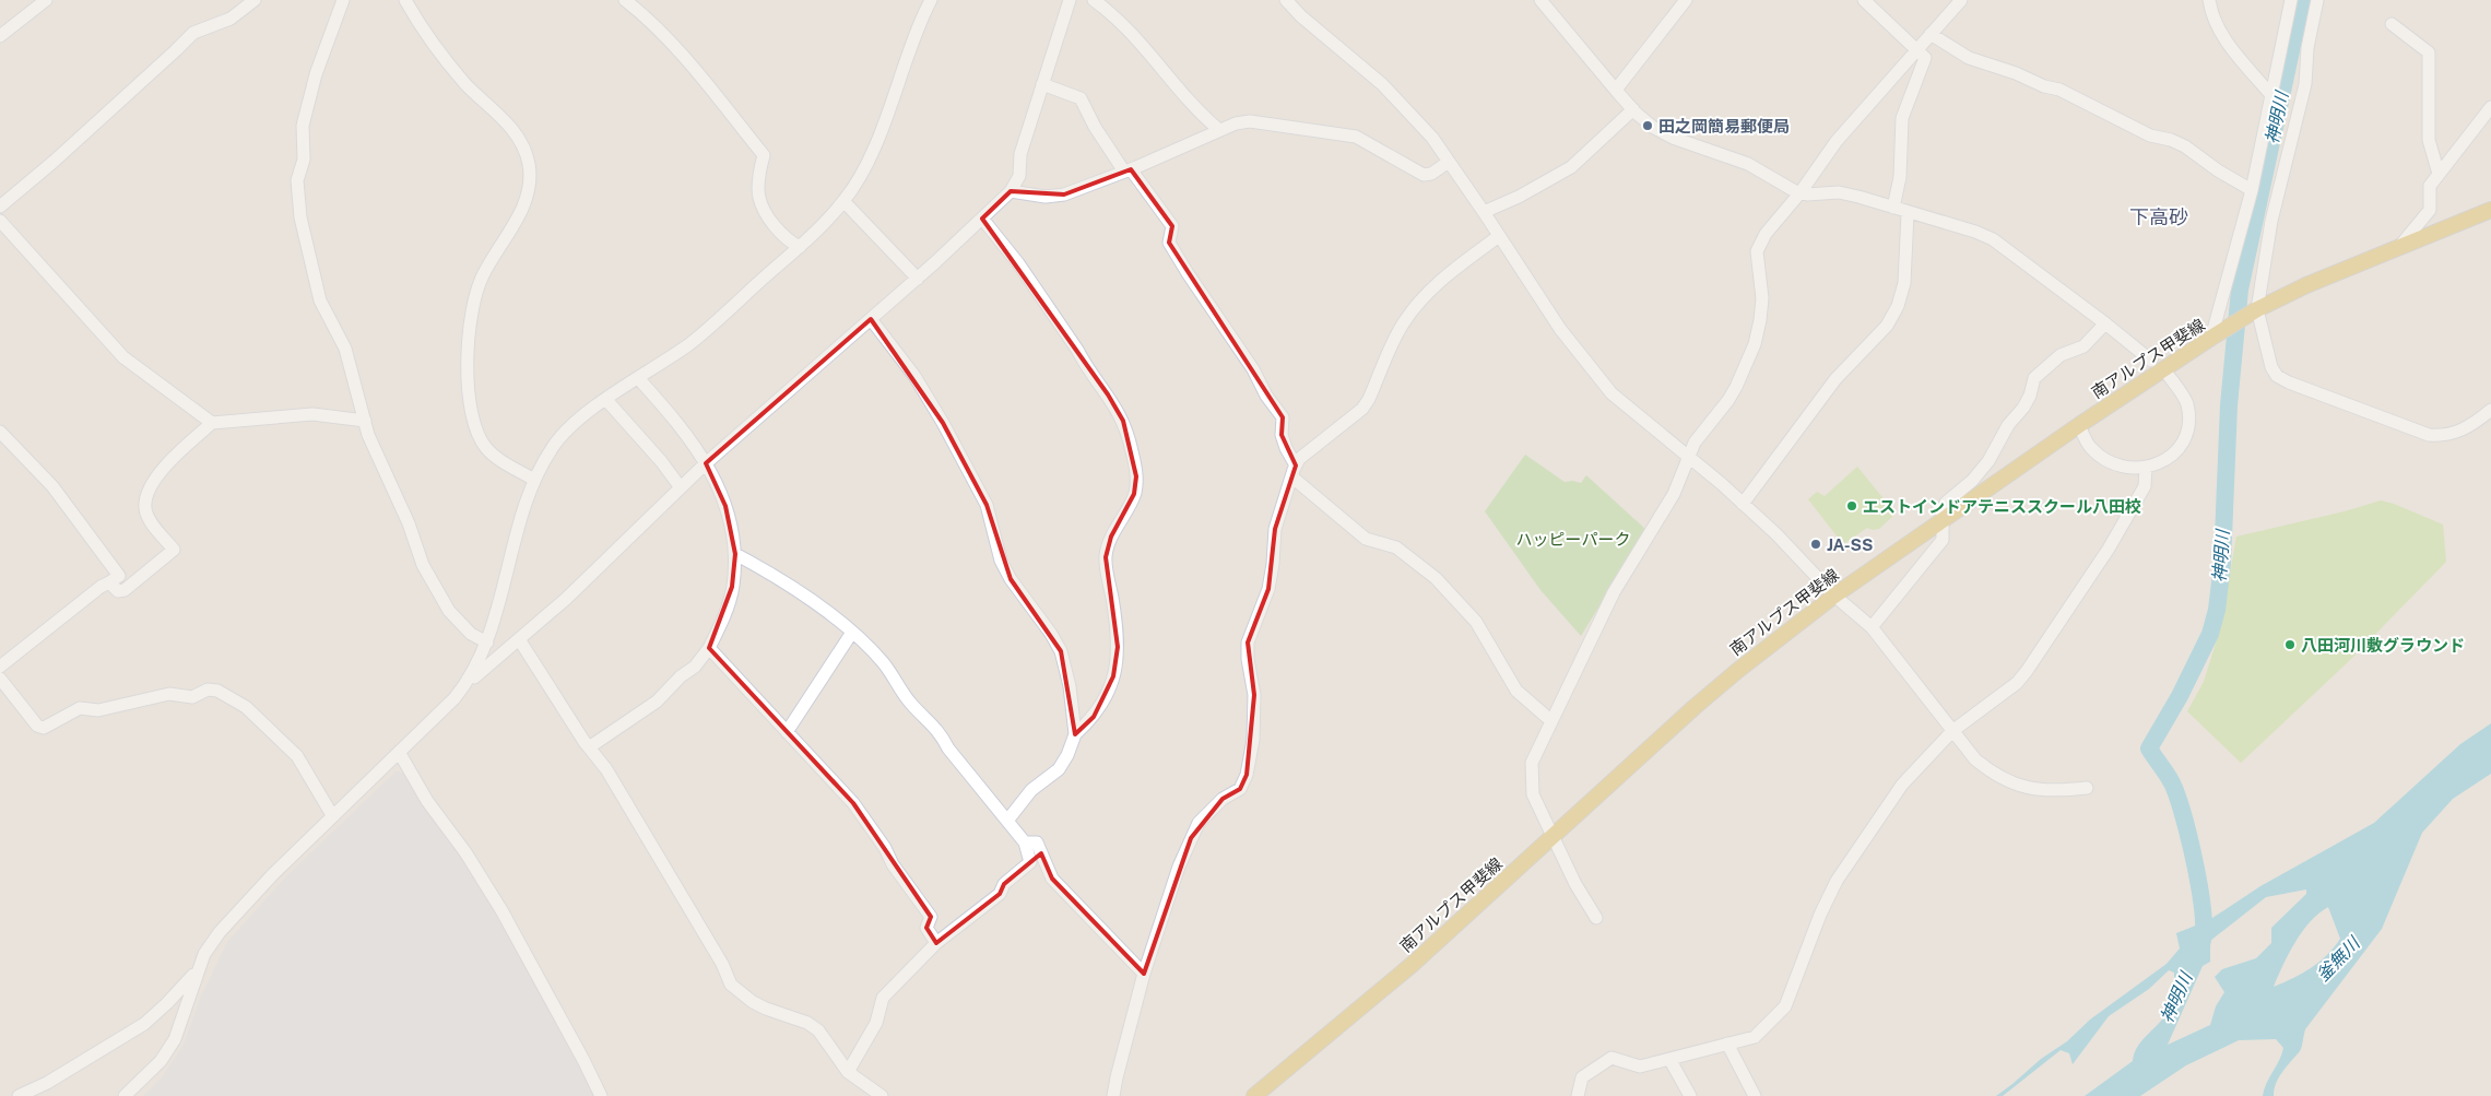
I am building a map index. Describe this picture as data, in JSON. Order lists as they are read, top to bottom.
{
  "streets": {
    "main road": ["南アルプス甲斐線"]
  },
  "districts": ["下高砂"],
  "water": ["神明川", "釜無川"],
  "parks": ["ハッピーパーク"],
  "places": [
    "田之岡簡易郵便局",
    "エストインドアテニススクール八田校",
    "JA-SS",
    "八田河川敷グラウンド"
  ]
}
